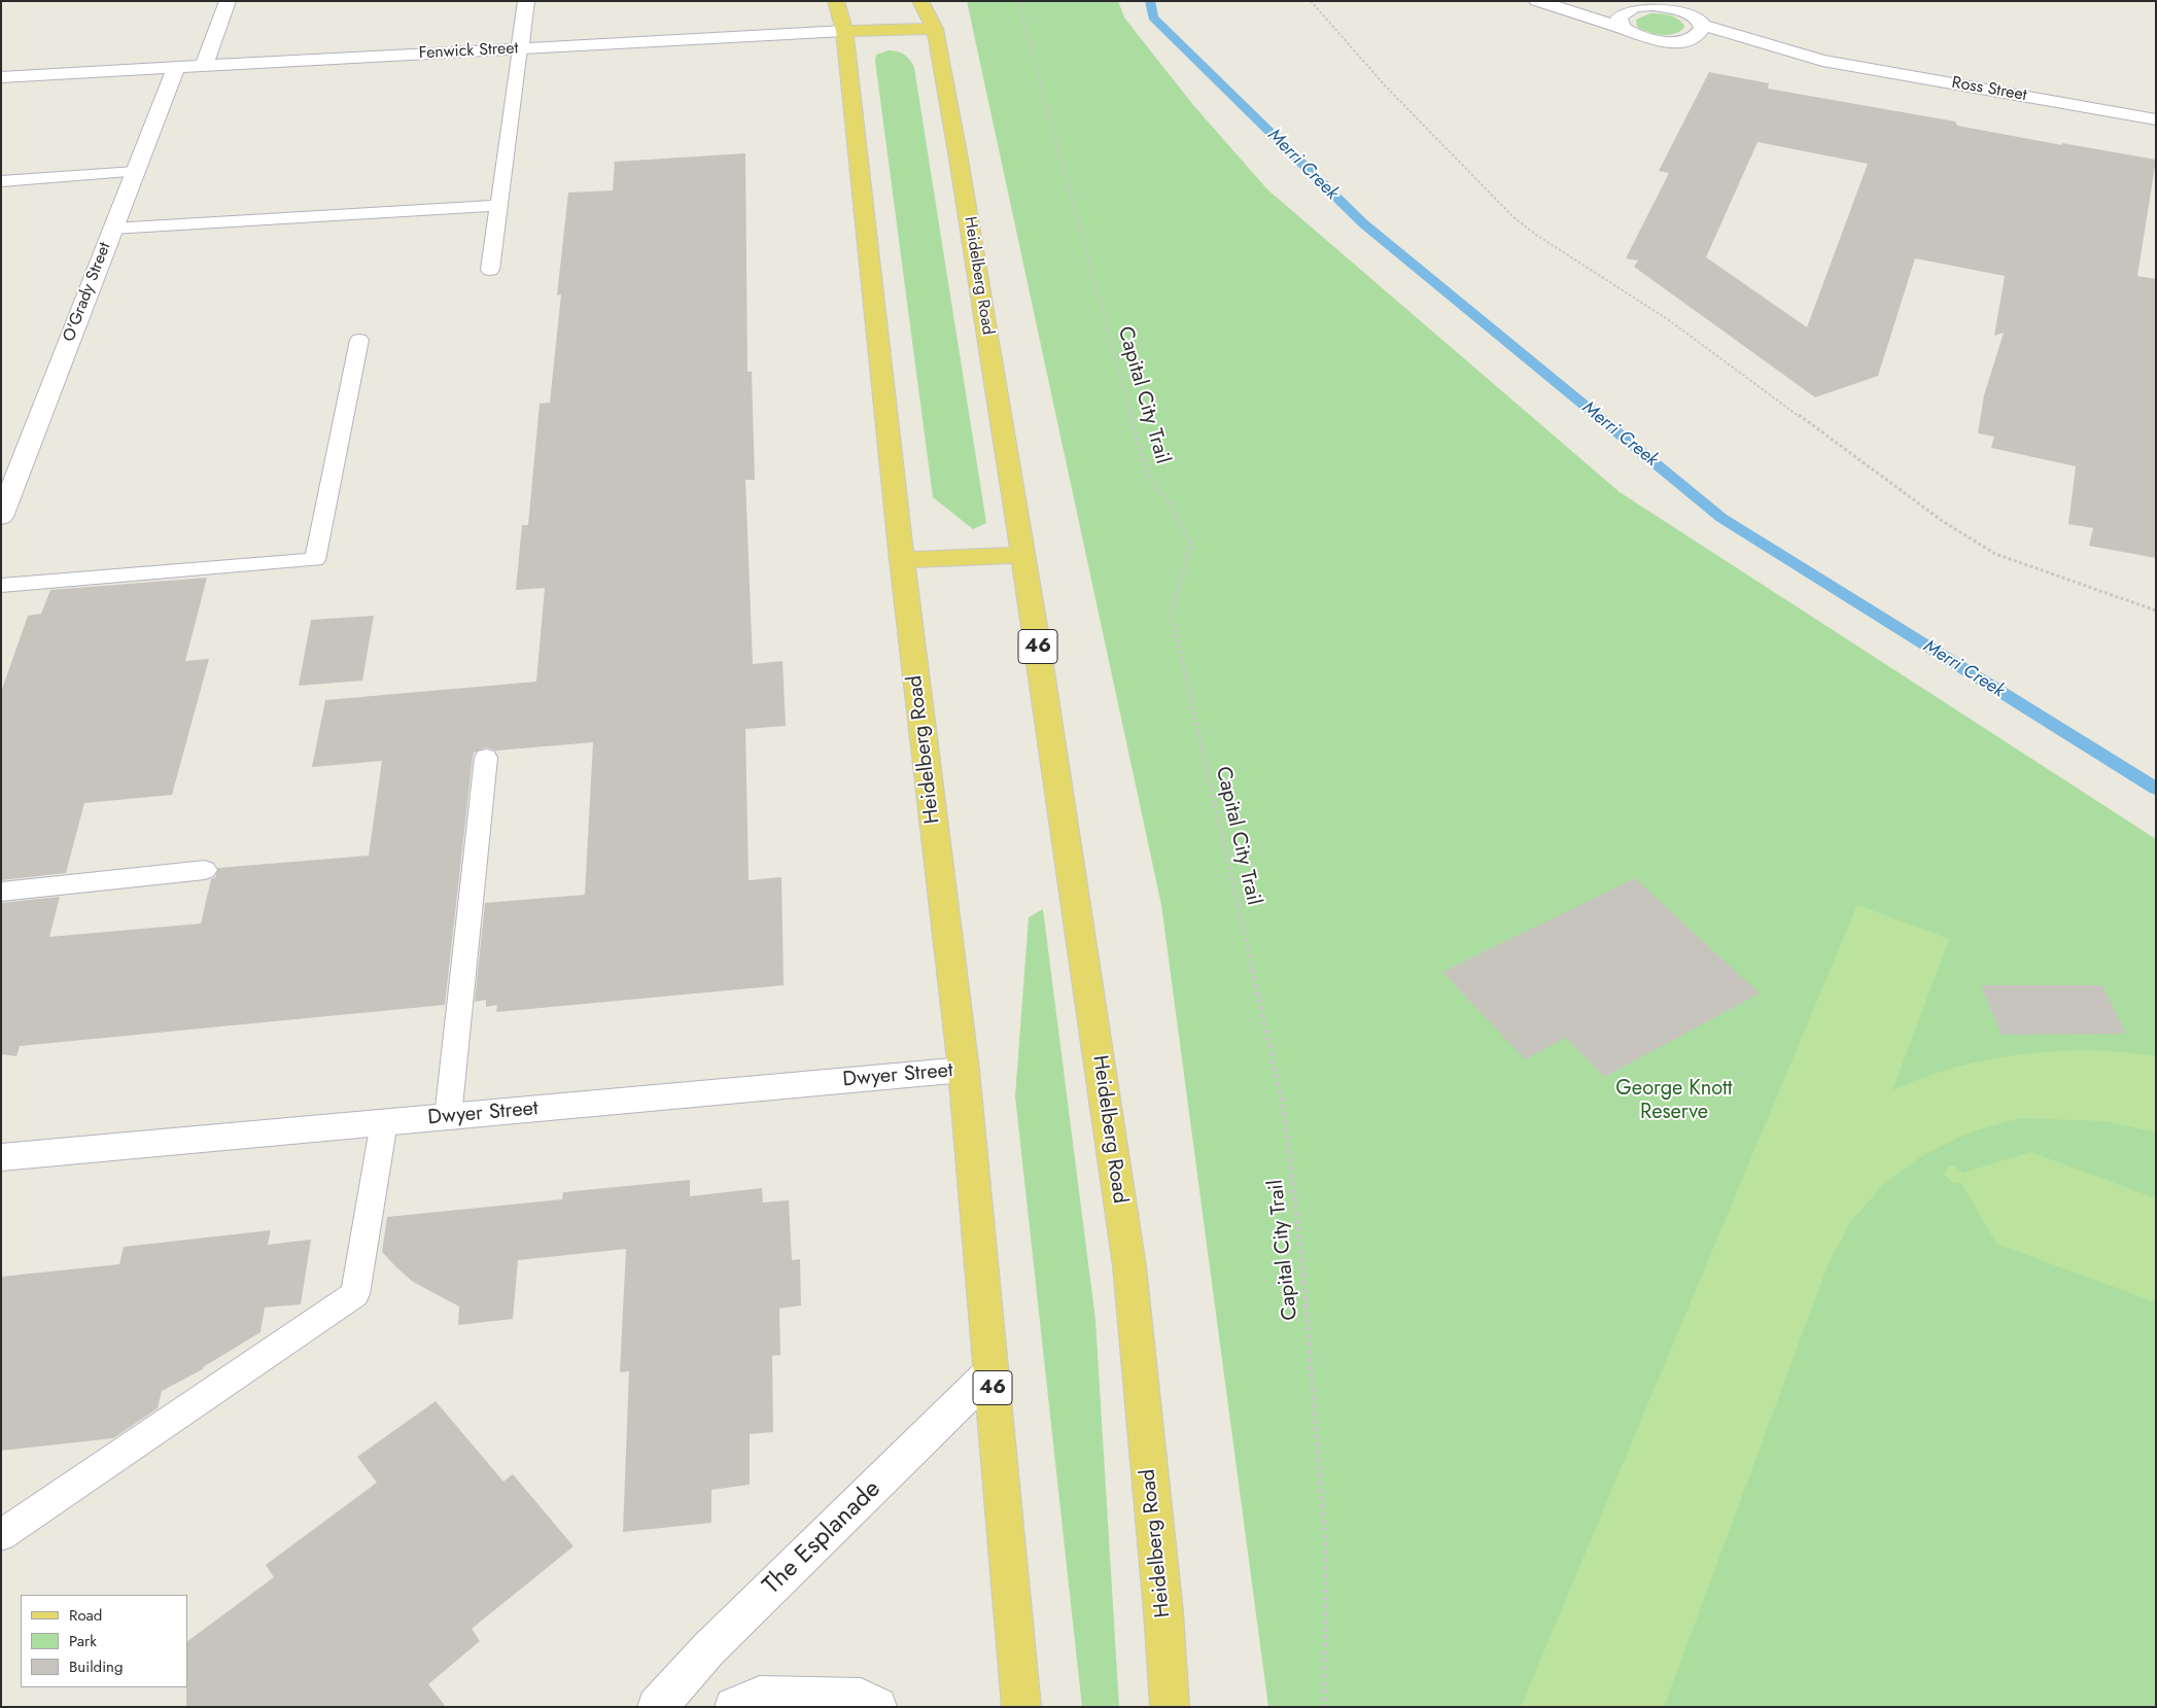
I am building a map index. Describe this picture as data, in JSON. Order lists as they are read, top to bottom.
{
  "streets": {
    "main road": ["Fenwick Street", "Heidelberg Road", "46"],
    "street": [
      "Ross Street",
      "O'Grady Street",
      "Dwyer Street",
      "The Esplanade"
    ],
    "path": ["Capital City Trail"]
  },
  "crossings": [
    ["Fenwick Street", "Heidelberg Road"],
    ["Fenwick Street", "O'Grady Street"],
    ["Heidelberg Road", "Dwyer Street"],
    ["Heidelberg Road", "The Esplanade"]
  ],
  "water": ["Merri Creek"],
  "parks": ["George Knott Reserve"],
  "legend": ["Road", "Park", "Building"]
}
